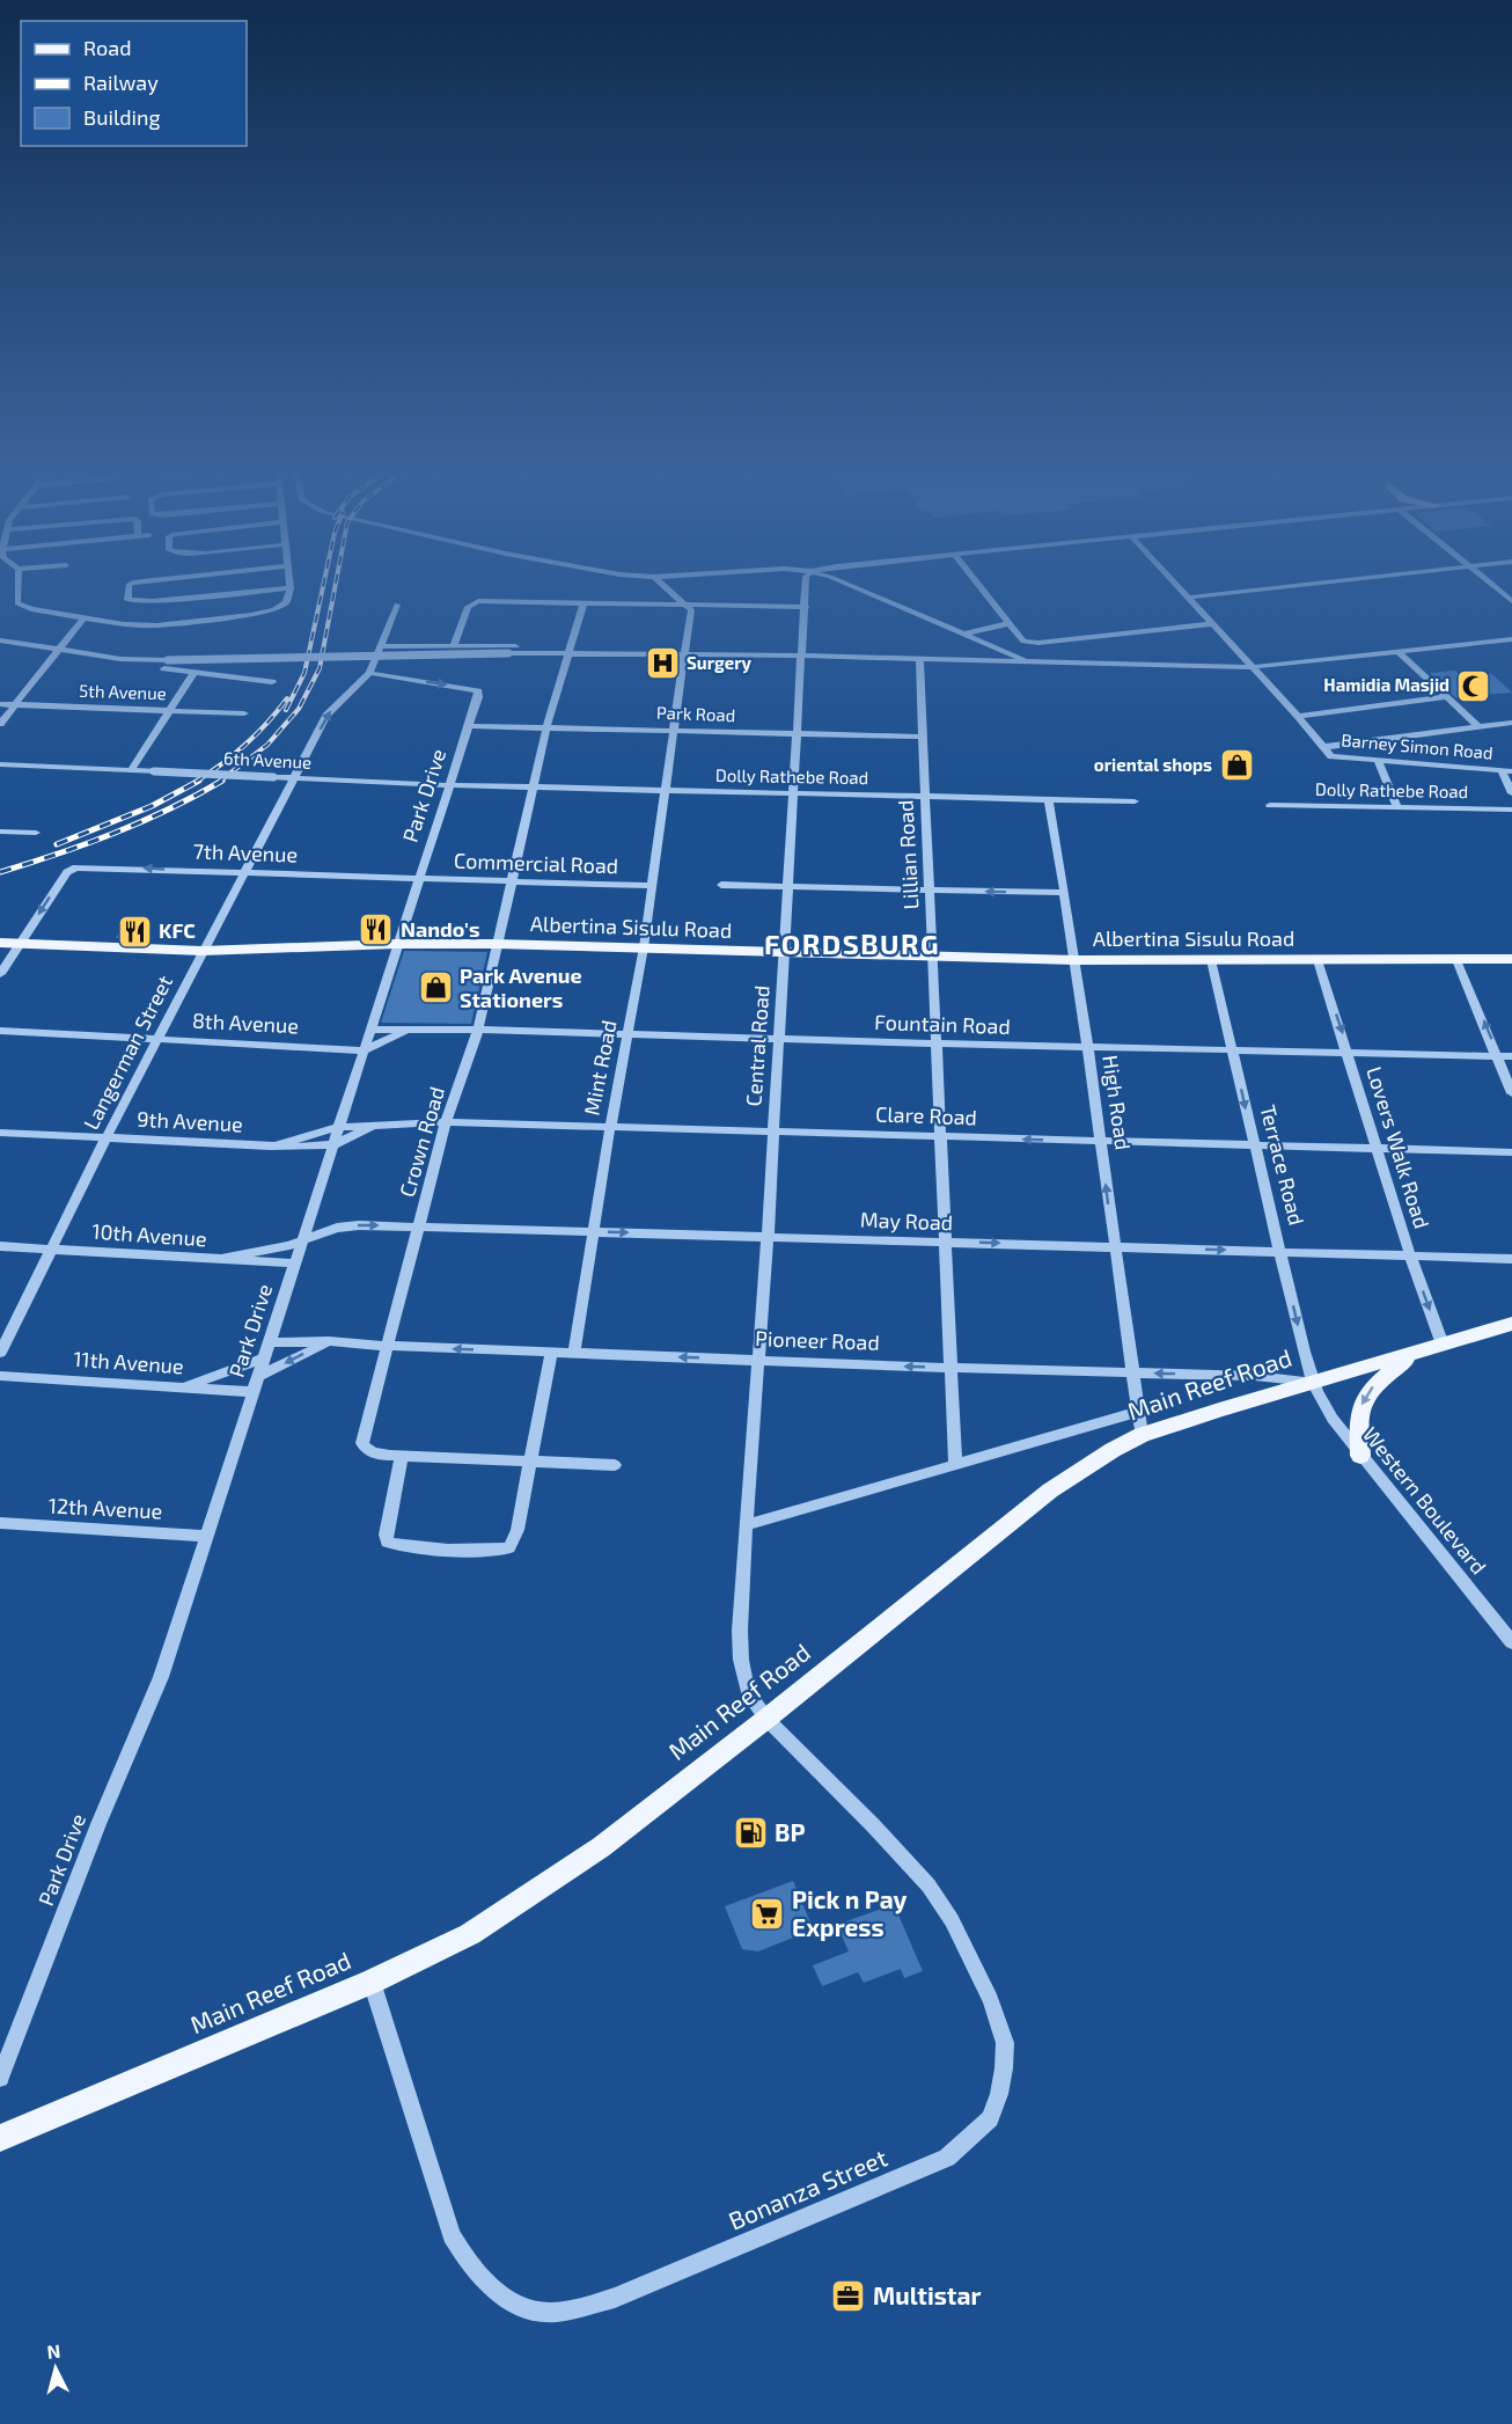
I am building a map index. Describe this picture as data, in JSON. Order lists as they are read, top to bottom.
{
  "streets": {
    "main road": ["Albertina Sisulu Road", "Main Reef Road"],
    "street": [
      "5th Avenue",
      "Park Road",
      "Barney Simon Road",
      "6th Avenue",
      "Dolly Rathebe Road",
      "Park Drive",
      "7th Avenue",
      "Lillian Road",
      "Commercial Road",
      "8th Avenue",
      "Fountain Road",
      "Central Road",
      "Langerman Street",
      "Mint Road",
      "High Road",
      "Clare Road",
      "9th Avenue",
      "Crown Road",
      "Lovers Walk Road",
      "Terrace Road",
      "May Road",
      "10th Avenue",
      "Pioneer Road",
      "11th Avenue",
      "Western Boulevard",
      "12th Avenue",
      "Bonanza Street"
    ]
  },
  "crossings": [
    ["Park Road", "Park Drive"],
    ["Park Road", "Lillian Road"],
    ["Park Road", "Central Road"],
    ["Park Road", "Mint Road"],
    ["Park Road", "Crown Road"],
    ["6th Avenue", "Dolly Rathebe Road"],
    ["6th Avenue", "Park Drive"],
    ["6th Avenue", "Langerman Street"],
    ["6th Avenue", "Crown Road"],
    ["Dolly Rathebe Road", "Lillian Road"],
    ["Dolly Rathebe Road", "Central Road"],
    ["Dolly Rathebe Road", "Mint Road"],
    ["Dolly Rathebe Road", "High Road"],
    ["Dolly Rathebe Road", "Crown Road"],
    ["Park Drive", "7th Avenue"],
    ["Park Drive", "Commercial Road"],
    ["Park Drive", "Albertina Sisulu Road"],
    ["Park Drive", "8th Avenue"],
    ["Park Drive", "Fountain Road"],
    ["Park Drive", "Langerman Street"],
    ["Park Drive", "Clare Road"],
    ["Park Drive", "9th Avenue"],
    ["Park Drive", "May Road"],
    ["Park Drive", "10th Avenue"],
    ["Park Drive", "Pioneer Road"],
    ["Park Drive", "11th Avenue"],
    ["Park Drive", "12th Avenue"],
    ["7th Avenue", "Commercial Road"],
    ["7th Avenue", "Albertina Sisulu Road"],
    ["7th Avenue", "Langerman Street"],
    ["Lillian Road", "Albertina Sisulu Road"],
    ["Lillian Road", "Fountain Road"],
    ["Lillian Road", "Clare Road"],
    ["Lillian Road", "May Road"],
    ["Lillian Road", "Pioneer Road"],
    ["Commercial Road", "Mint Road"],
    ["Commercial Road", "Crown Road"],
    ["Albertina Sisulu Road", "Central Road"],
    ["Albertina Sisulu Road", "Langerman Street"],
    ["Albertina Sisulu Road", "Mint Road"],
    ["Albertina Sisulu Road", "High Road"],
    ["Albertina Sisulu Road", "Crown Road"],
    ["Albertina Sisulu Road", "Lovers Walk Road"],
    ["Albertina Sisulu Road", "Terrace Road"],
    ["8th Avenue", "Fountain Road"],
    ["8th Avenue", "Langerman Street"],
    ["Fountain Road", "Central Road"],
    ["Fountain Road", "Mint Road"],
    ["Fountain Road", "High Road"],
    ["Fountain Road", "Crown Road"],
    ["Fountain Road", "Lovers Walk Road"],
    ["Fountain Road", "Terrace Road"],
    ["Central Road", "Clare Road"],
    ["Central Road", "May Road"],
    ["Central Road", "Pioneer Road"],
    ["Central Road", "Main Reef Road"],
    ["Central Road", "Bonanza Street"],
    ["Langerman Street", "9th Avenue"],
    ["Langerman Street", "10th Avenue"],
    ["Mint Road", "Clare Road"],
    ["Mint Road", "May Road"],
    ["Mint Road", "Pioneer Road"],
    ["High Road", "Clare Road"],
    ["High Road", "May Road"],
    ["High Road", "Pioneer Road"],
    ["High Road", "Main Reef Road"],
    ["Clare Road", "9th Avenue"],
    ["Clare Road", "Crown Road"],
    ["Clare Road", "Lovers Walk Road"],
    ["Clare Road", "Terrace Road"],
    ["Crown Road", "May Road"],
    ["Crown Road", "Pioneer Road"],
    ["Lovers Walk Road", "May Road"],
    ["Lovers Walk Road", "Main Reef Road"],
    ["Terrace Road", "May Road"],
    ["Terrace Road", "Pioneer Road"],
    ["Terrace Road", "Main Reef Road"],
    ["Terrace Road", "Western Boulevard"],
    ["May Road", "10th Avenue"],
    ["Pioneer Road", "Main Reef Road"],
    ["Pioneer Road", "Western Boulevard"],
    ["Main Reef Road", "Western Boulevard"],
    ["Main Reef Road", "Bonanza Street"]
  ],
  "one_way": [
    "7th Avenue",
    "Lovers Walk Road",
    "Terrace Road",
    "May Road",
    "Pioneer Road"
  ],
  "districts": ["FORDSBURG"],
  "places": {
    "hospital": ["Surgery"],
    "mosque": ["Hamidia Masjid"],
    "shop": ["oriental shops", "Park Avenue Stationers"],
    "restaurant": ["Nando's", "KFC"],
    "fuel station": ["BP"],
    "supermarket": ["Pick n Pay Express"],
    "office": ["Multistar"]
  },
  "legend": ["Road", "Railway", "Building"],
  "north": "top"
}
